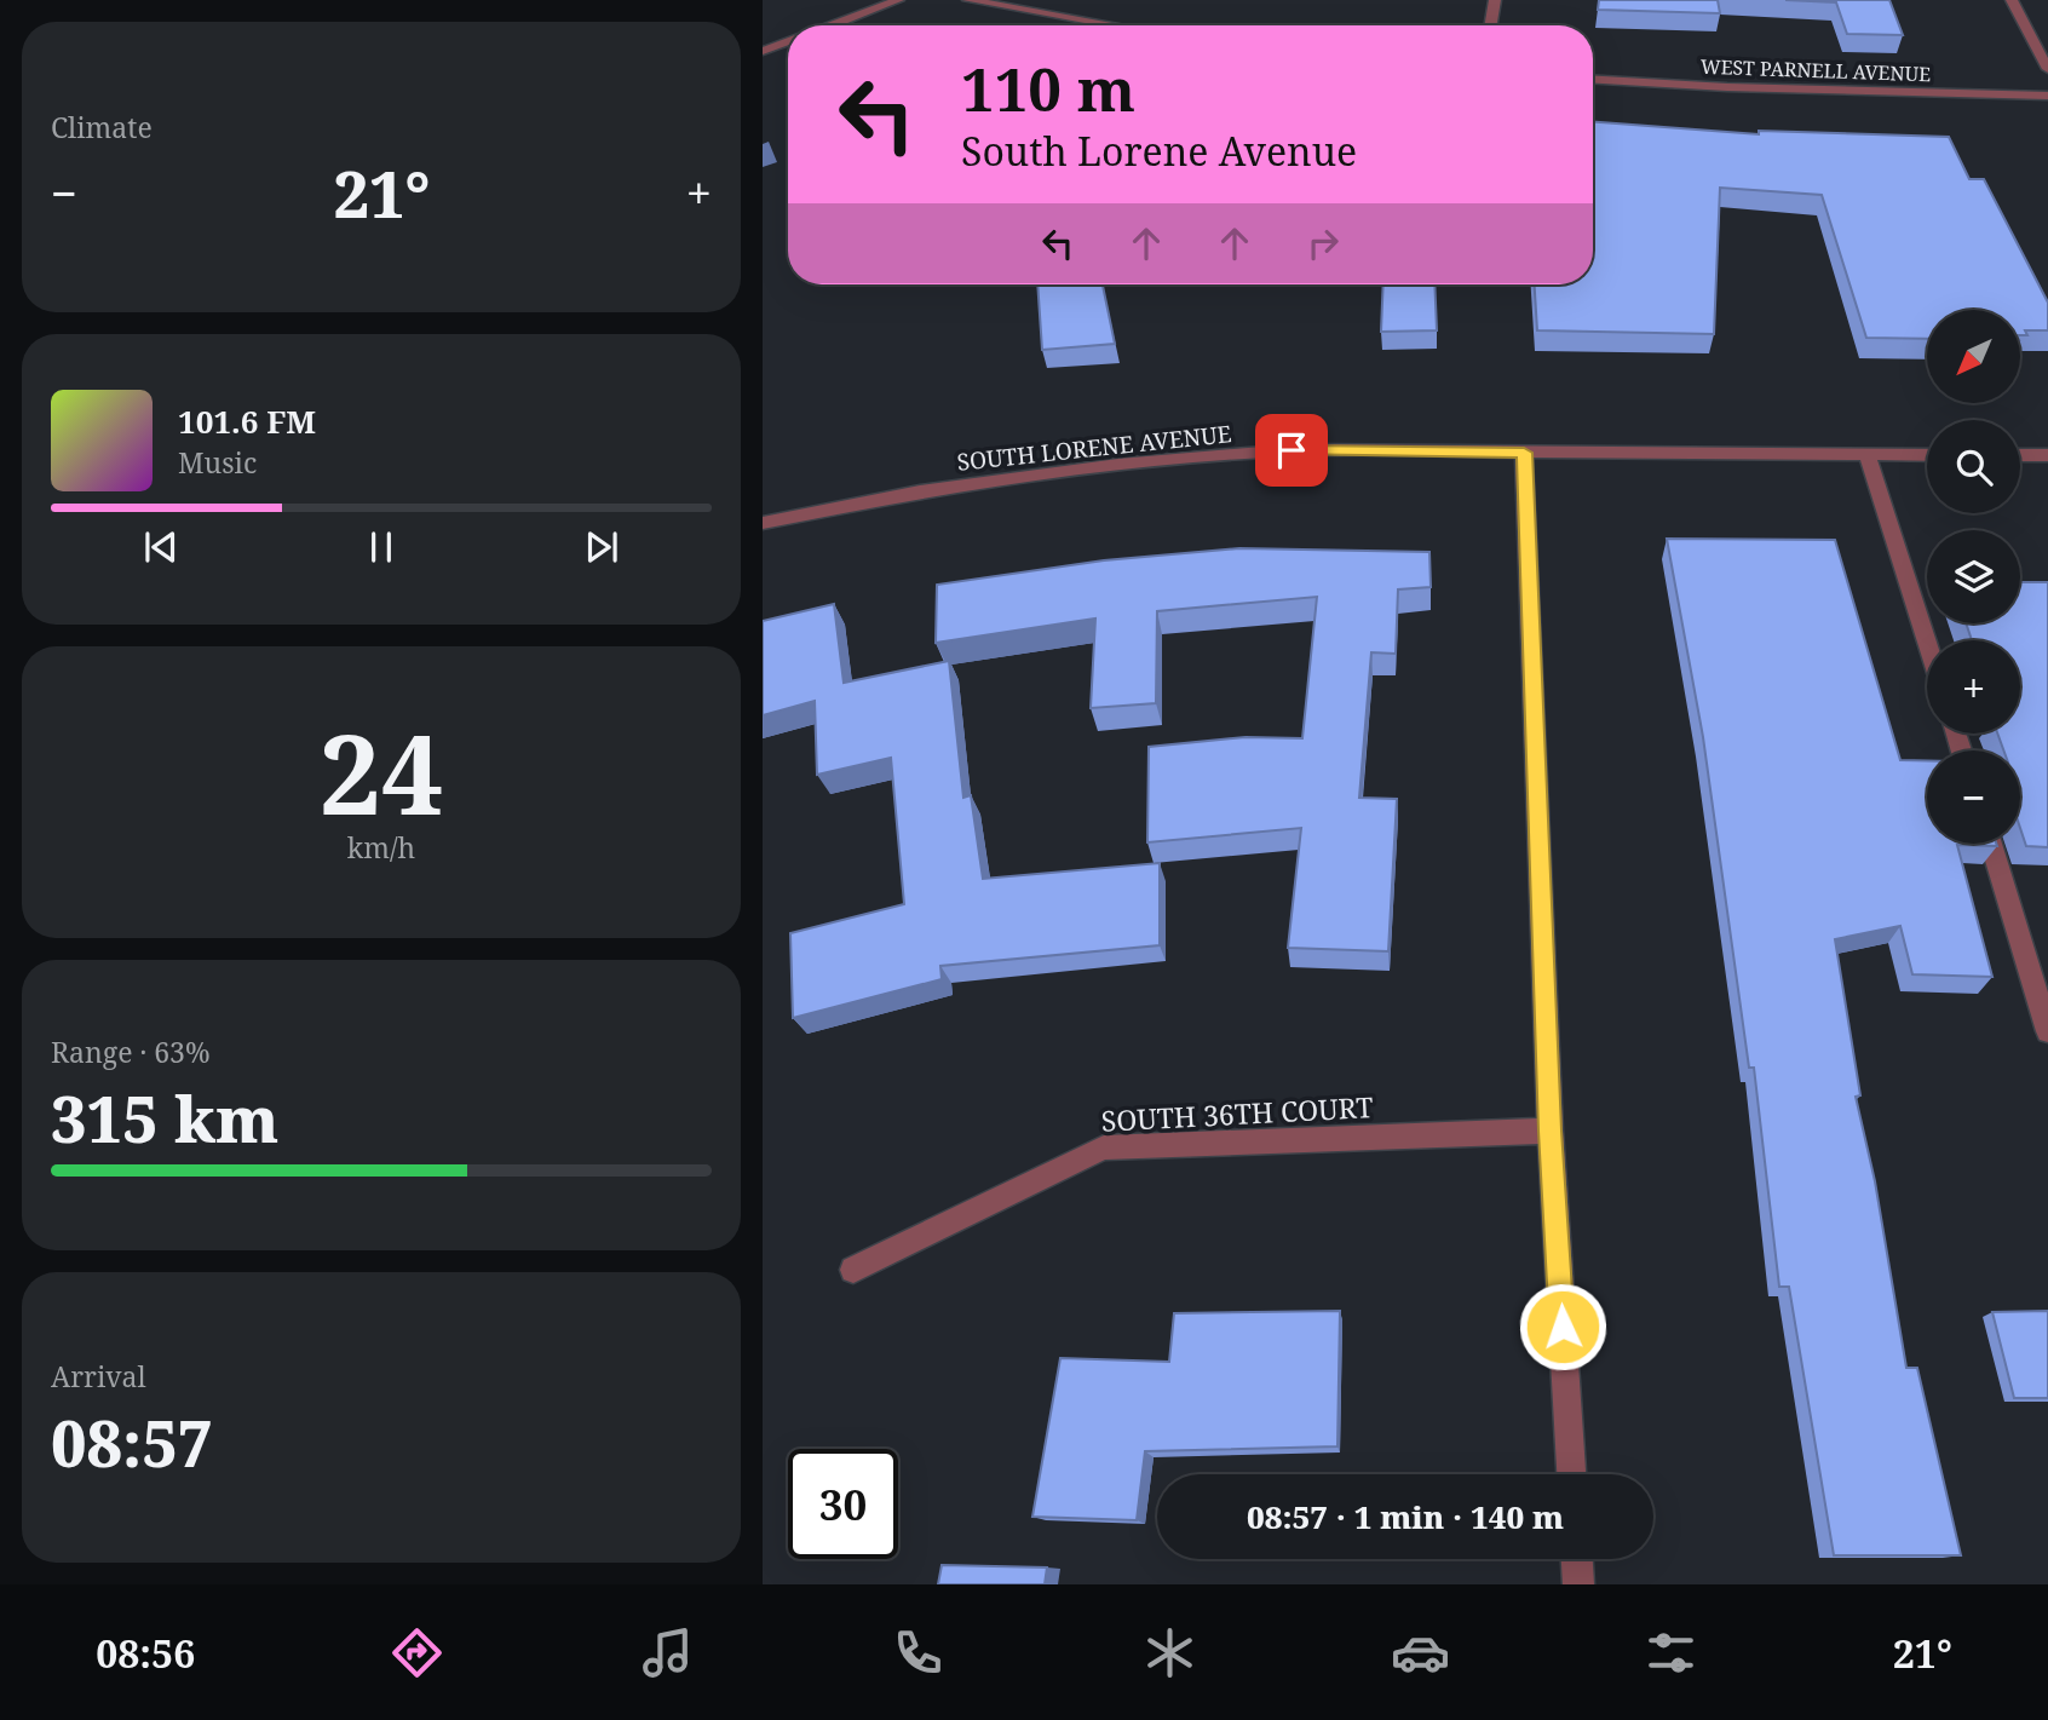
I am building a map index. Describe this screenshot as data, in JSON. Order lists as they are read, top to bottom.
{
  "streets": {
    "street": ["WEST PARNELL AVENUE", "SOUTH LORENE AVENUE", "SOUTH 36TH COURT"]
  },
  "north": "bottom left",
  "page": {
    "tile": [
      "Climate",
      ["24", "km/h"],
      ["Range · 63%", "315 km"],
      ["Arrival", "08:57"]
    ],
    "turn": ["110 m", "South Lorene Avenue"],
    "heat": ["−", "21°", "+"],
    "map_buttons": ["+", "−"],
    "song": ["101.6 FM", "Music"],
    "limit": "30",
    "trip": "08:57 · 1 min · 140 m",
    "tabs": ["08:56", "21°"]
  }
}
